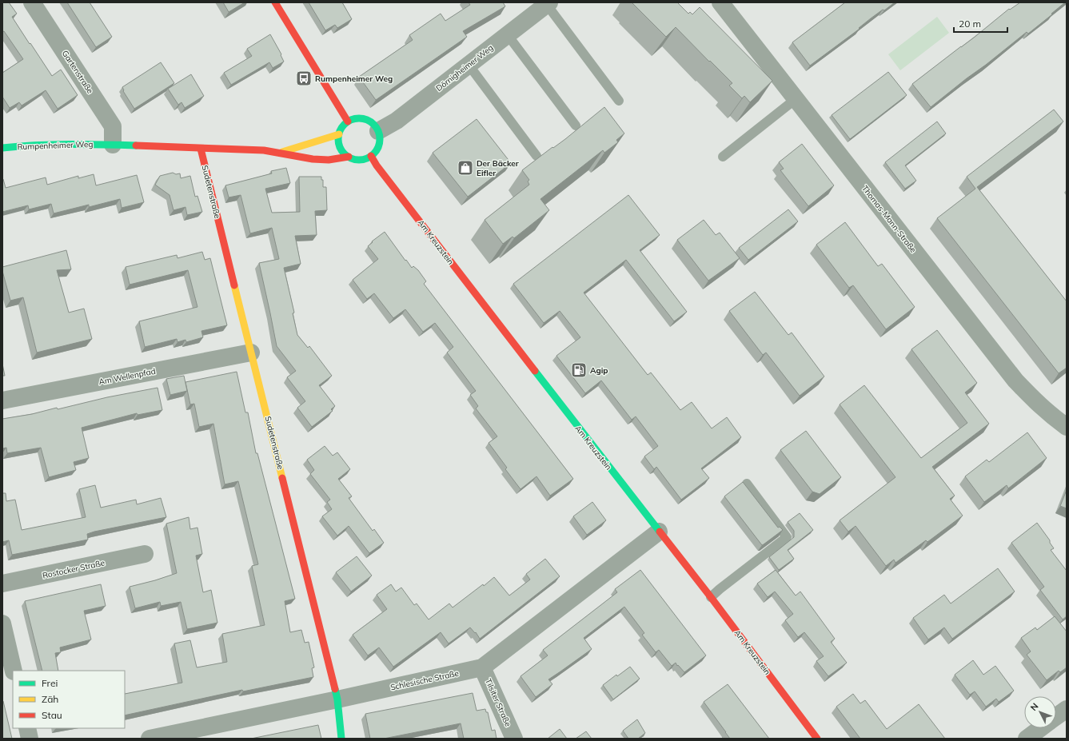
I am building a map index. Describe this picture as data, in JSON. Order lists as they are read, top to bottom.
{
  "streets": {
    "street": [
      "Dörnigheimer Weg",
      "Gartenstraße",
      "Rumpenheimer Weg",
      "Sudetenstraße",
      "Thomas-Mann-Straße",
      "Am Kreuzstein",
      "Am Wellenpfad",
      "Rostocker Straße",
      "Schlesische Straße",
      "Tilsiter Straße"
    ]
  },
  "crossings": [
    ["Dörnigheimer Weg", "Rumpenheimer Weg"],
    ["Dörnigheimer Weg", "Am Kreuzstein"],
    ["Gartenstraße", "Rumpenheimer Weg"],
    ["Rumpenheimer Weg", "Sudetenstraße"],
    ["Rumpenheimer Weg", "Am Kreuzstein"],
    ["Sudetenstraße", "Am Wellenpfad"],
    ["Sudetenstraße", "Schlesische Straße"],
    ["Am Kreuzstein", "Schlesische Straße"],
    ["Schlesische Straße", "Tilsiter Straße"]
  ],
  "places": {
    "bus stop": ["Rumpenheimer Weg"],
    "shop": ["Der Bäcker Eifler"],
    "fuel station": ["Agip"]
  },
  "legend": ["Frei", "Zäh", "Stau"],
  "scale_bar": "20 m",
  "north": "top left"
}
